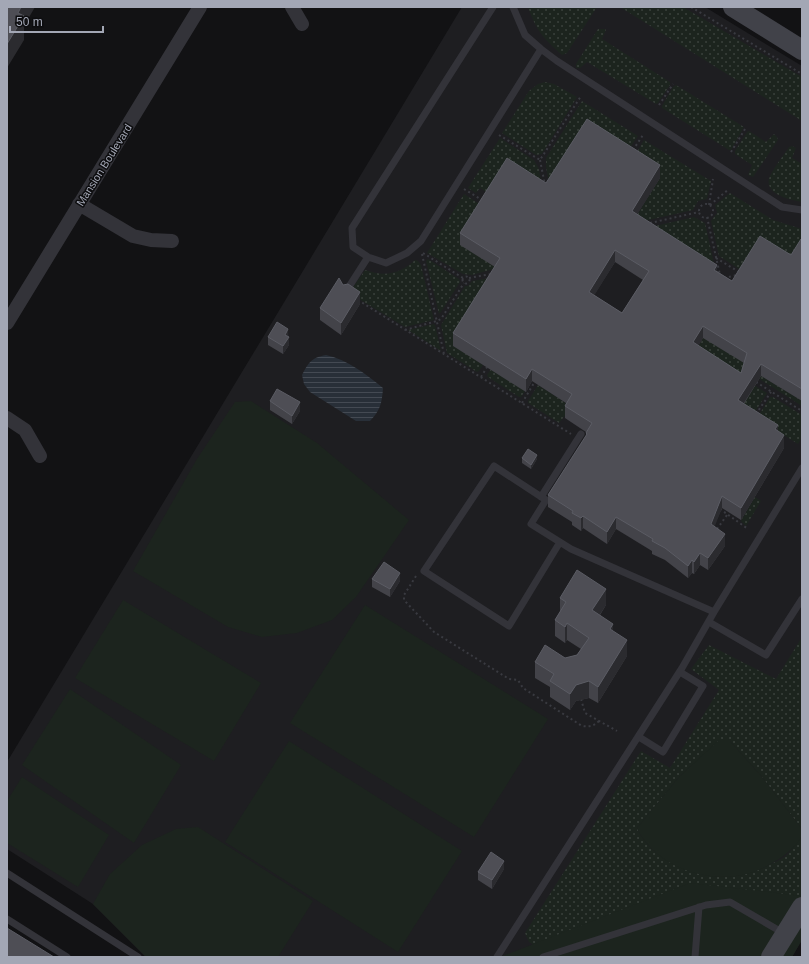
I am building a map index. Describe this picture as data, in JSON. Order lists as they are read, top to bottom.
{
  "streets": {
    "street": ["Mansion Boulevard"]
  },
  "scale_bar": "50 m"
}
